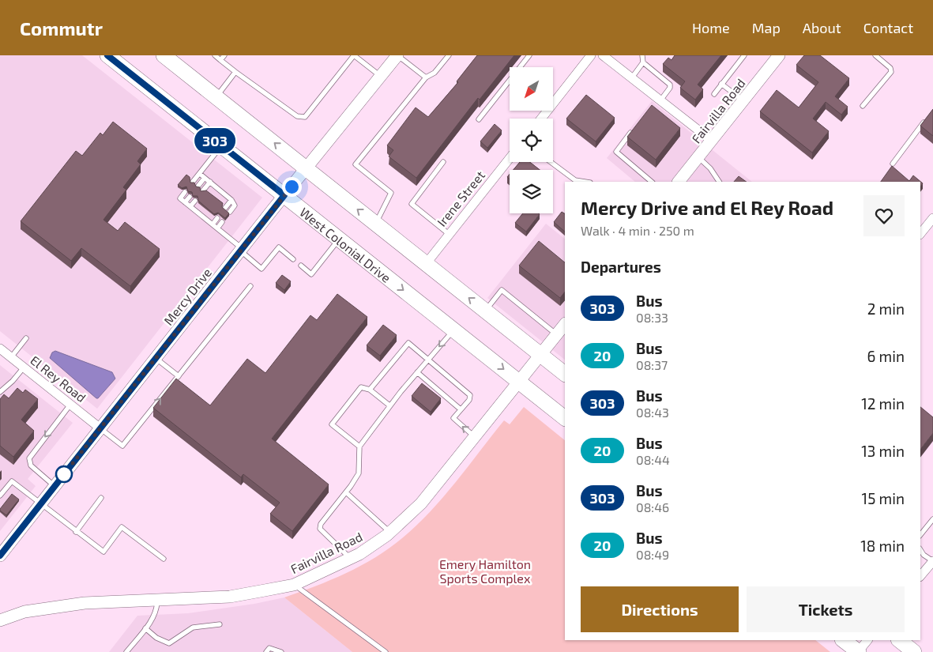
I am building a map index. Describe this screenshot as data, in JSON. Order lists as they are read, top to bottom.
{
  "streets": {
    "highway": ["West Colonial Drive"],
    "street": [
      "Fairvilla Road",
      "Irene Street",
      "Mercy Drive",
      "El Rey Road"
    ]
  },
  "crossings": [
    ["Fairvilla Road", "West Colonial Drive"],
    ["West Colonial Drive", "Mercy Drive"],
    ["Mercy Drive", "El Rey Road"]
  ],
  "parks": ["Emery Hamilton Sports Complex"],
  "lines": ["bus line 303"],
  "north": "bottom left",
  "page": {
    "header": "Commutr",
    "nav": [
      "Home",
      "Map",
      "About",
      "Contact"
    ],
    "on_map": "303",
    "heading": [
      ["Mercy Drive and El Rey Road", "Walk · 4 min · 250 m"],
      "Departures"
    ],
    "list": [
      {
        "mark": "303",
        "name": "Bus",
        "note": "08:33",
        "value": "2 min"
      },
      {
        "mark": "20",
        "name": "Bus",
        "note": "08:37",
        "value": "6 min"
      },
      {
        "mark": "303",
        "name": "Bus",
        "note": "08:43",
        "value": "12 min"
      },
      {
        "mark": "20",
        "name": "Bus",
        "note": "08:44",
        "value": "13 min"
      },
      {
        "mark": "303",
        "name": "Bus",
        "note": "08:46",
        "value": "15 min"
      },
      {
        "mark": "20",
        "name": "Bus",
        "note": "08:49",
        "value": "18 min"
      }
    ],
    "buttons": ["Directions", "Tickets"]
  }
}
